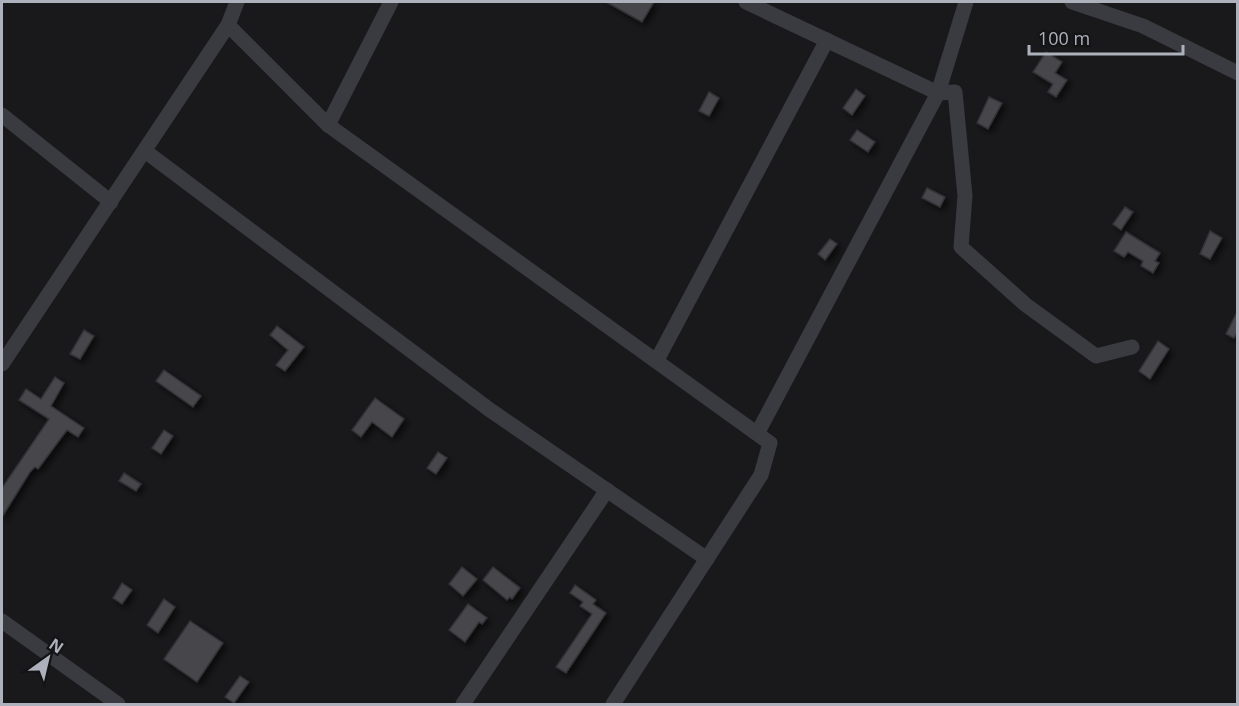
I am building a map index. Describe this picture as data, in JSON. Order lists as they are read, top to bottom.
{
  "scale_bar": "100 m",
  "north": "top right"
}
